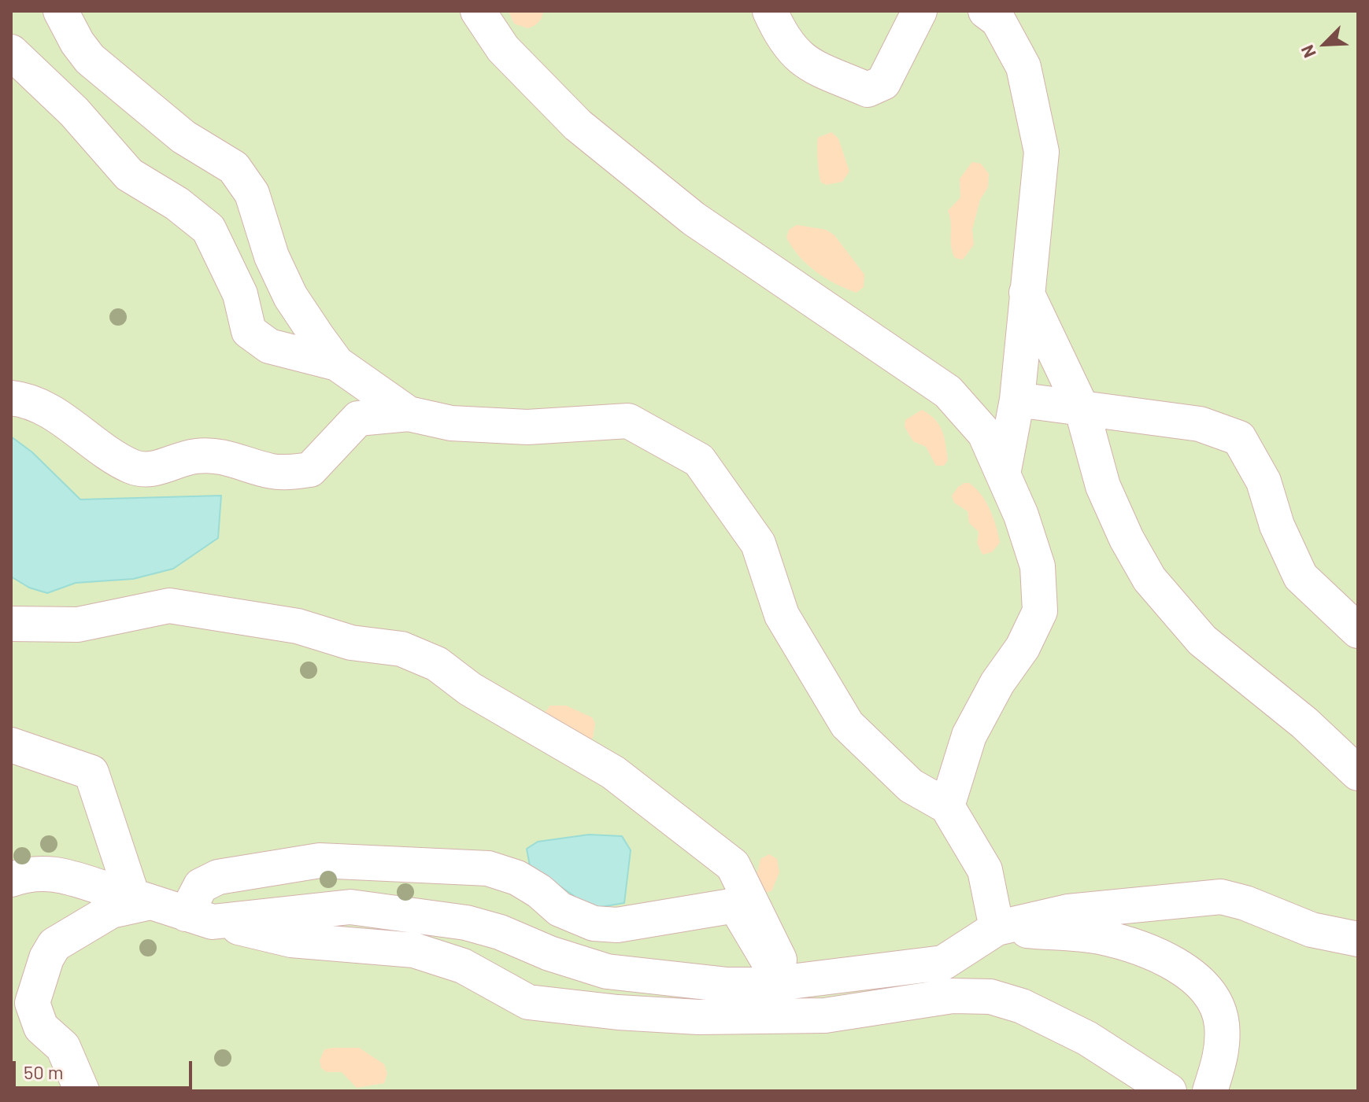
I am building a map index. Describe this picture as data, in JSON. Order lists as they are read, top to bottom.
{
  "scale_bar": "50 m",
  "north": "bottom left"
}
